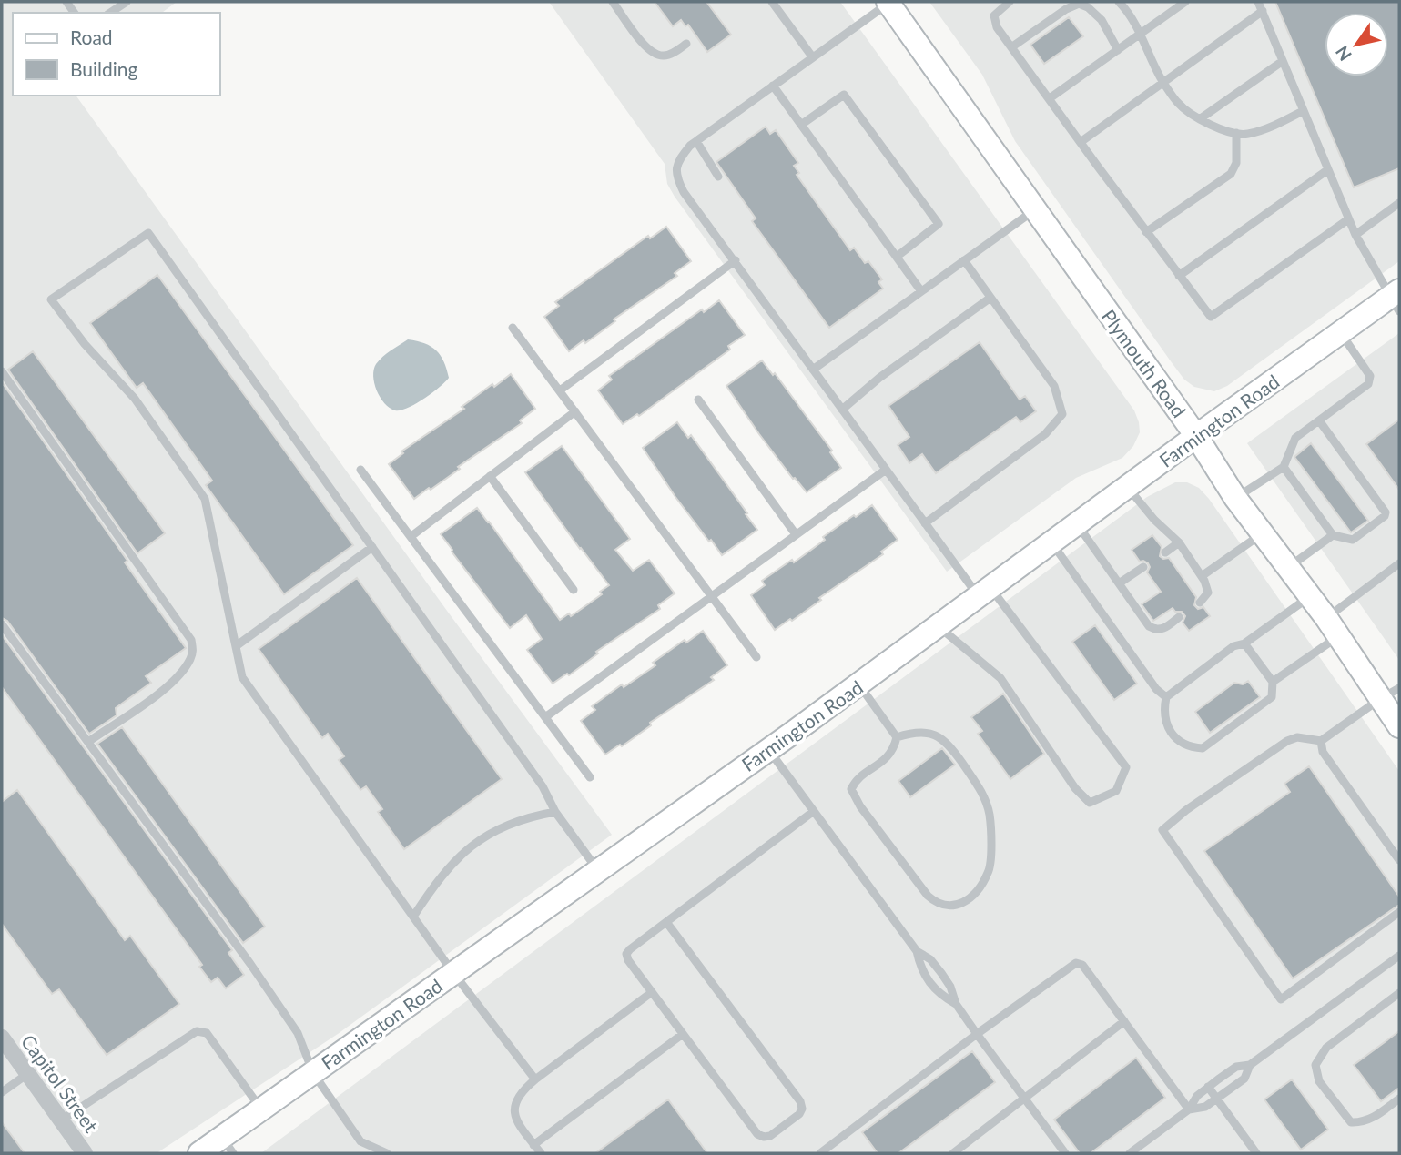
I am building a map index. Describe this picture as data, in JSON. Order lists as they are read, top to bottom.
{
  "streets": {
    "main road": ["Plymouth Road", "Farmington Road"],
    "street": ["Capitol Street"]
  },
  "crossings": [
    ["Plymouth Road", "Farmington Road"]
  ],
  "legend": ["Road", "Building"],
  "north": "bottom left"
}
